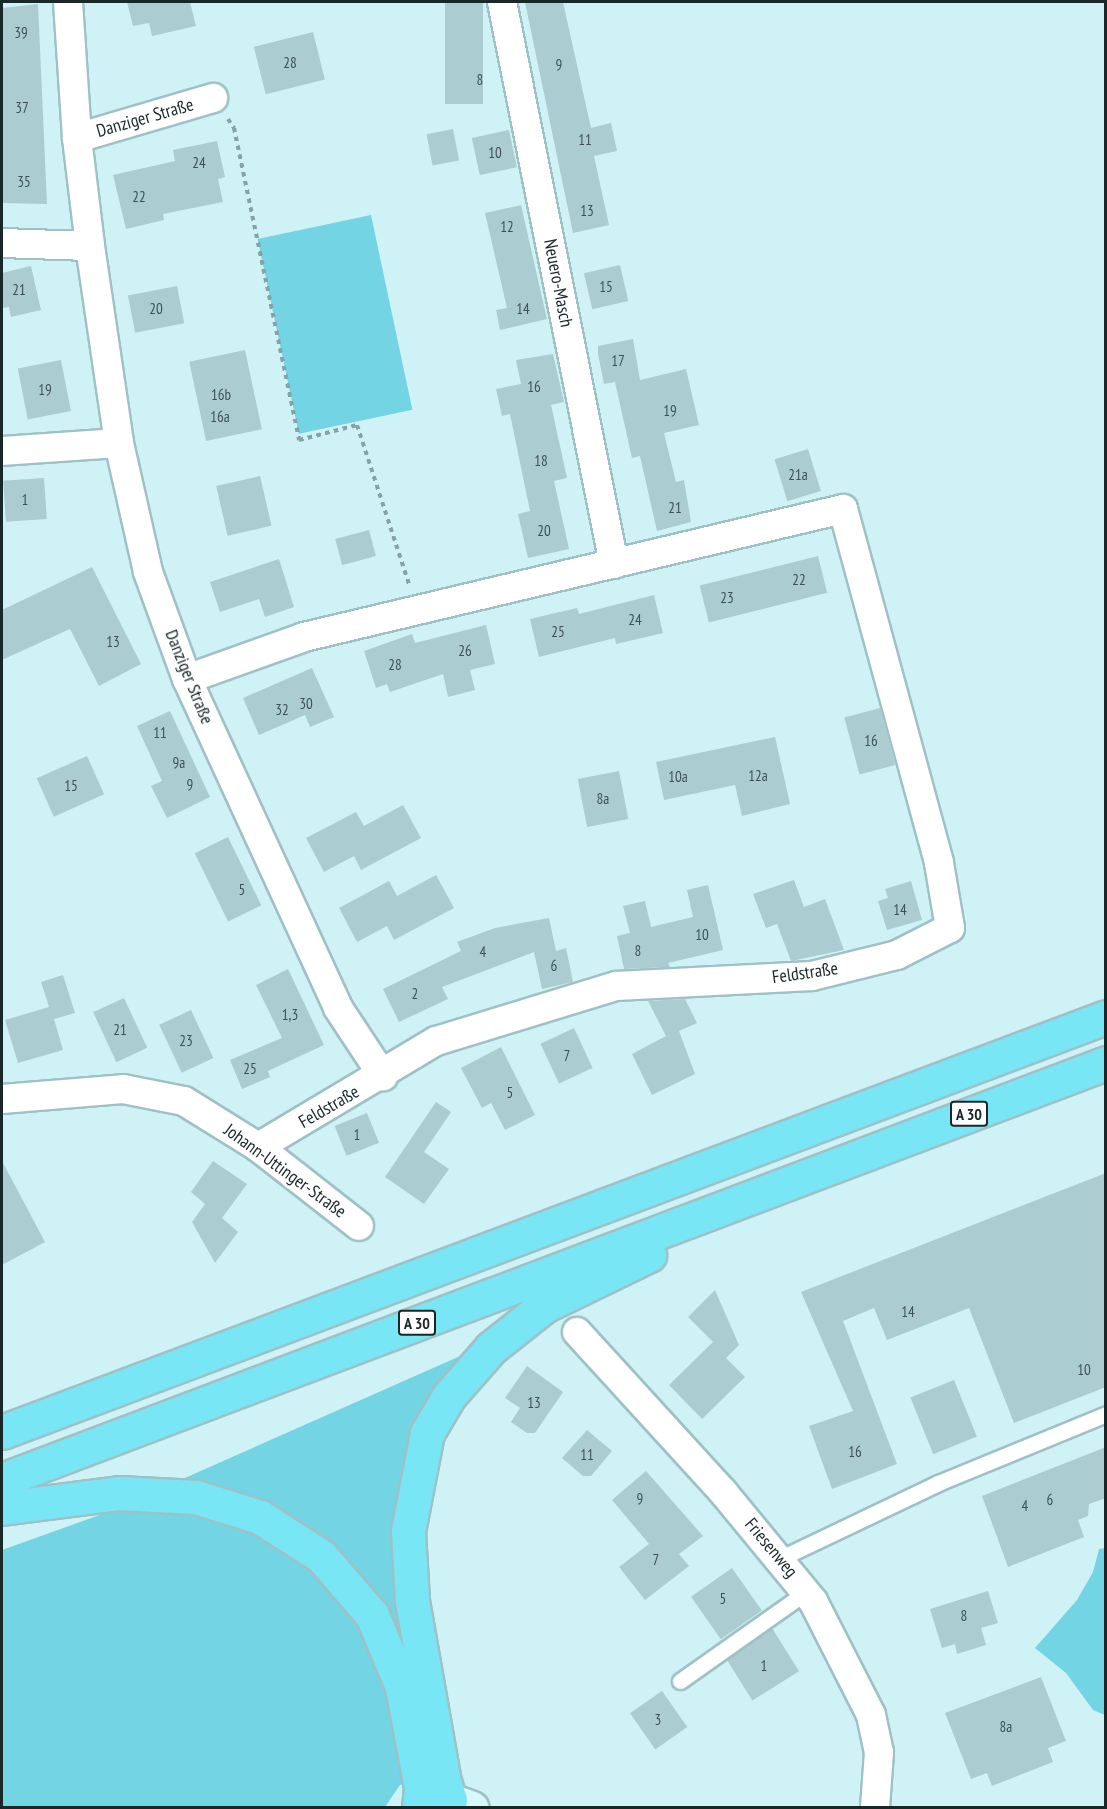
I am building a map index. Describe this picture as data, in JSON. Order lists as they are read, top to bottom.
{
  "streets": {
    "highway": ["A 30"],
    "street": [
      "Danziger Straße",
      "Neuero-Masch",
      "Feldstraße",
      "Johann-Uttinger-Straße",
      "Friesenweg"
    ]
  },
  "crossings": [
    ["Danziger Straße", "Feldstraße"],
    ["Neuero-Masch", "Feldstraße"],
    ["Feldstraße", "Johann-Uttinger-Straße"]
  ],
  "house_numbers": [
    "39",
    "28",
    "9",
    "8",
    "37",
    "11",
    "10",
    "24",
    "35",
    "22",
    "13",
    "12",
    "15",
    "21",
    "20",
    "14",
    "17",
    "16",
    "19",
    "16b",
    "19",
    "16a",
    "18",
    "21a",
    "1",
    "21",
    "20",
    "22",
    "23",
    "24",
    "25",
    "13",
    "26",
    "28",
    "30",
    "32",
    "11",
    "16",
    "9a",
    "12a",
    "10a",
    "9",
    "15",
    "8a",
    "5",
    "14",
    "10",
    "8",
    "4",
    "6",
    "2",
    "1,3",
    "21",
    "23",
    "7",
    "25",
    "5",
    "1",
    "14",
    "10",
    "13",
    "16",
    "11",
    "9",
    "6",
    "4",
    "7",
    "5",
    "8",
    "1",
    "3",
    "8a"
  ]
}
